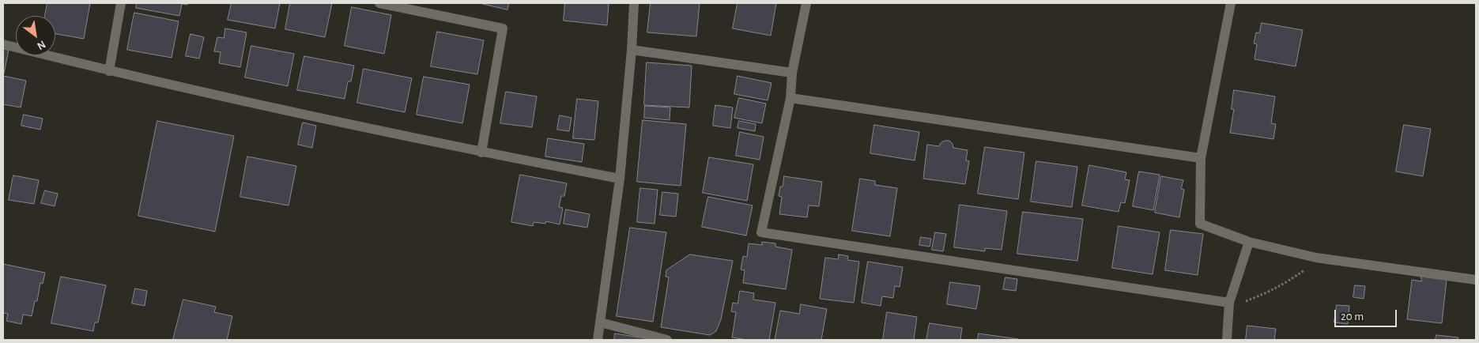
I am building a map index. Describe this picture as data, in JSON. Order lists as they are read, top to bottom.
{
  "scale_bar": "20 m",
  "north": "bottom right"
}
